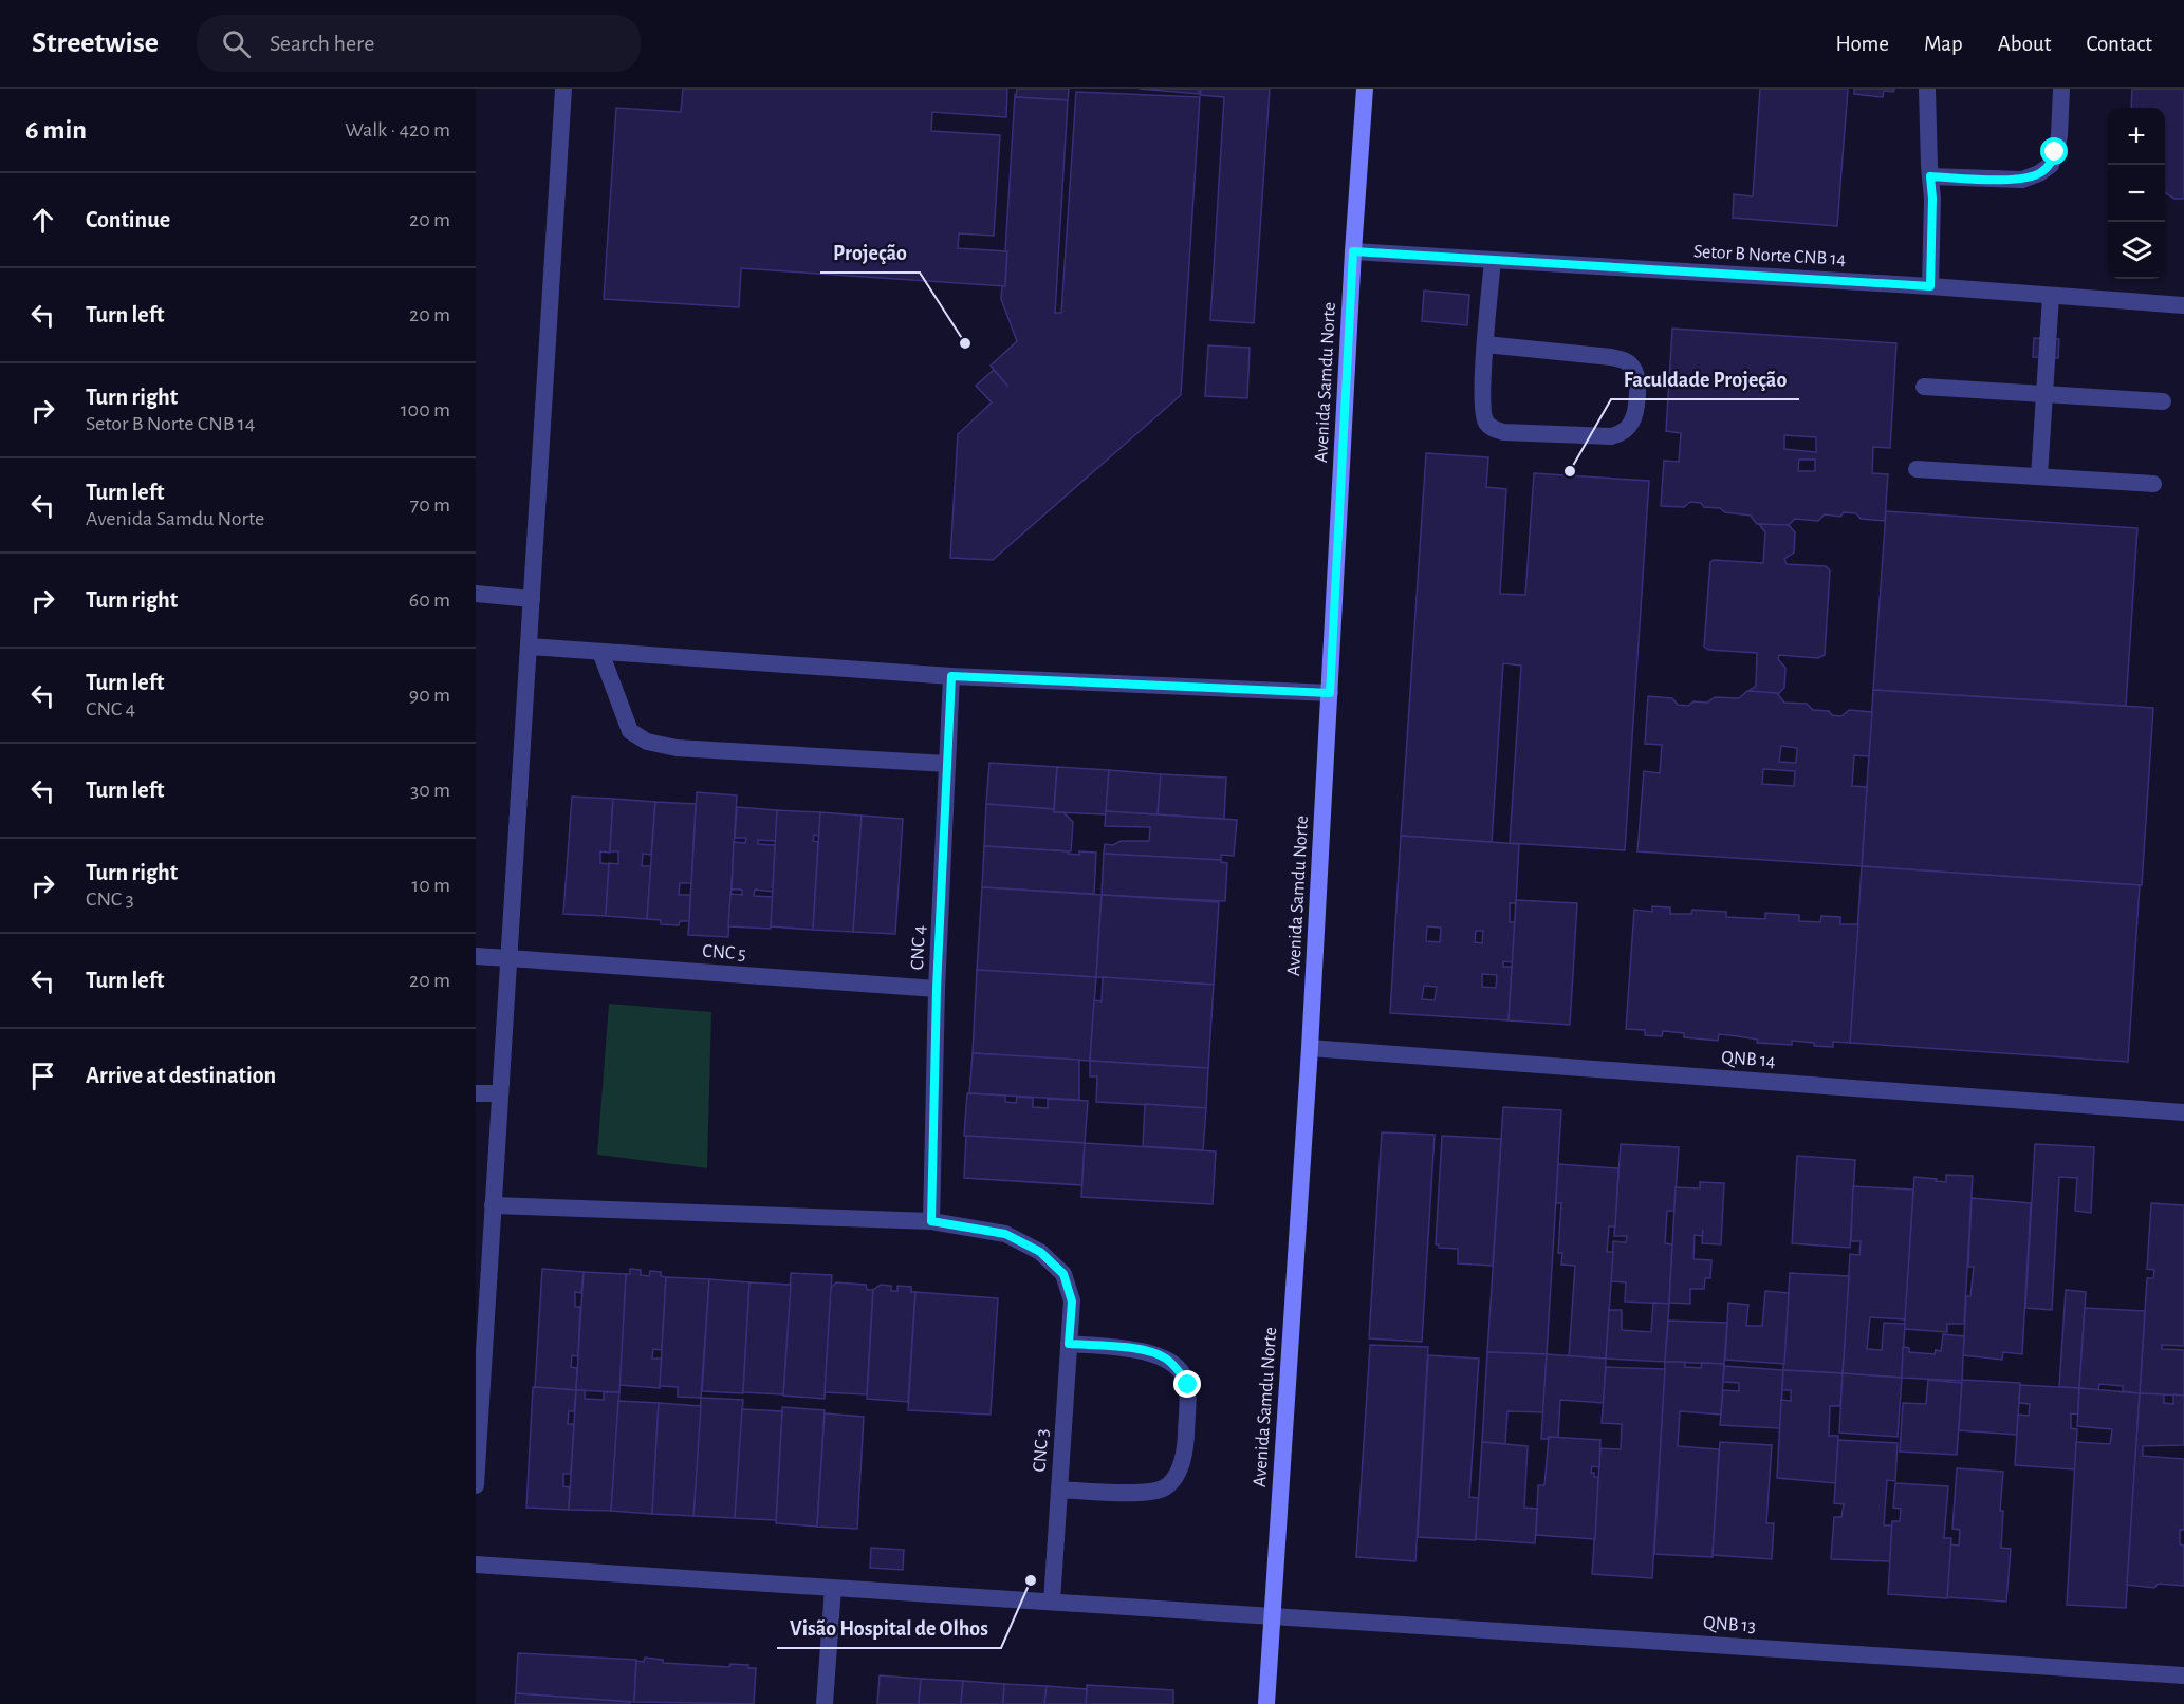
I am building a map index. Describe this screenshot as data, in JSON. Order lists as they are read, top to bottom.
{
  "streets": {
    "main road": ["Avenida Samdu Norte"],
    "street": [
      "Setor B Norte CNB 14",
      "CNC 4",
      "CNC 5",
      "QNB 14",
      "CNC 3",
      "QNB 13"
    ]
  },
  "crossings": [
    ["Setor B Norte CNB 14", "Avenida Samdu Norte"],
    ["Avenida Samdu Norte", "QNB 14"],
    ["Avenida Samdu Norte", "QNB 13"],
    ["CNC 4", "CNC 5"],
    ["CNC 4", "CNC 3"],
    ["CNC 3", "QNB 13"]
  ],
  "places": ["Projeção", "Faculdade Projeção", "Visão Hospital de Olhos"],
  "page": {
    "header": "Streetwise",
    "search": "Search here",
    "nav": [
      "Home",
      "Map",
      "About",
      "Contact"
    ],
    "heading": ["6 min", "Walk · 420 m"],
    "map_buttons": ["+", "−"],
    "list": [
      ["Continue", "20 m"],
      ["Turn left", "20 m"],
      ["Turn right", "Setor B Norte CNB 14", "100 m"],
      ["Turn left", "Avenida Samdu Norte", "70 m"],
      ["Turn right", "60 m"],
      ["Turn left", "CNC 4", "90 m"],
      ["Turn left", "30 m"],
      ["Turn right", "CNC 3", "10 m"],
      ["Turn left", "20 m"],
      "Arrive at destination"
    ]
  }
}
